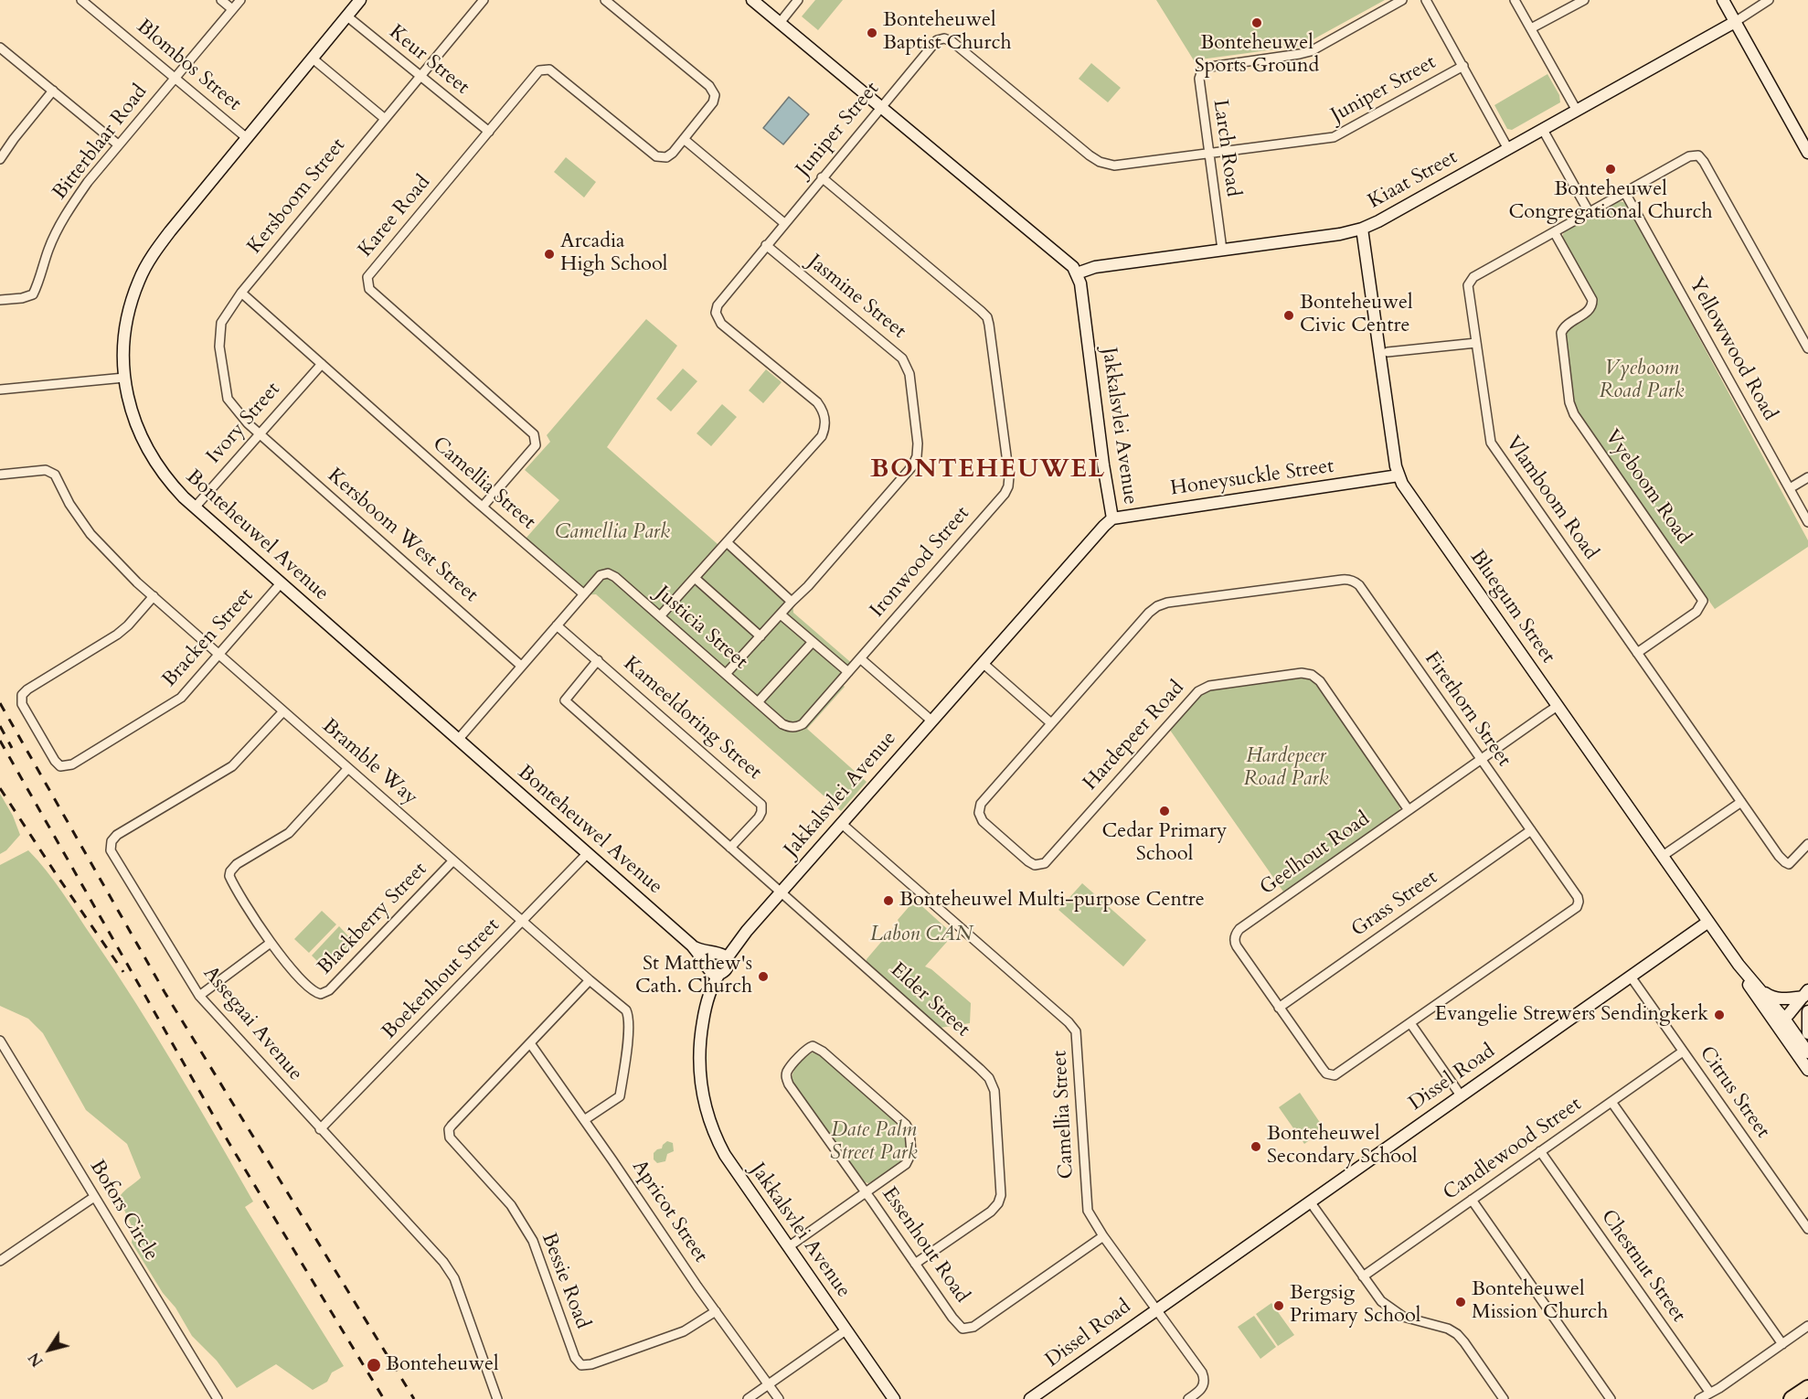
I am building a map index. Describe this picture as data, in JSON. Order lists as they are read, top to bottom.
{
  "streets": {
    "street": [
      "Keur Street",
      "Blombos Street",
      "Juniper Street",
      "Bitterblaar Road",
      "Larch Road",
      "Kiaat Street",
      "Kersboom Street",
      "Karee Road",
      "Jasmine Street",
      "Yellowwood Road",
      "Ivory Street",
      "Jakkalsvlei Avenue",
      "Honeysuckle Street",
      "Camellia Street",
      "Vyeboom Road",
      "Vlamboom Road",
      "Bonteheuwel Avenue",
      "Kersboom West Street",
      "Ironwood Street",
      "Bluegum Street",
      "Justicia Street",
      "Bracken Street",
      "Firethorn Street",
      "Kameeldoring Street",
      "Hardepeer Road",
      "Bramble Way",
      "Geelhout Road",
      "Grass Street",
      "Blackberry Street",
      "Boekenhout Street",
      "Elder Street",
      "Assegaai Avenue",
      "Dissel Road",
      "Citrus Street",
      "Candlewood Street",
      "Bofors Circle",
      "Apricot Street",
      "Essenhout Road",
      "Chestnut Street",
      "Bessie Road"
    ]
  },
  "crossings": [
    ["Keur Street", "Kersboom Street"],
    ["Keur Street", "Karee Road"],
    ["Keur Street", "Bonteheuwel Avenue"],
    ["Blombos Street", "Bitterblaar Road"],
    ["Blombos Street", "Bonteheuwel Avenue"],
    ["Juniper Street", "Larch Road"],
    ["Juniper Street", "Jasmine Street"],
    ["Juniper Street", "Jakkalsvlei Avenue"],
    ["Juniper Street", "Ironwood Street"],
    ["Larch Road", "Kiaat Street"],
    ["Kiaat Street", "Jakkalsvlei Avenue"],
    ["Kiaat Street", "Bluegum Street"],
    ["Kersboom Street", "Ivory Street"],
    ["Kersboom Street", "Camellia Street"],
    ["Kersboom Street", "Kersboom West Street"],
    ["Karee Road", "Camellia Street"],
    ["Jasmine Street", "Justicia Street"],
    ["Yellowwood Road", "Vlamboom Road"],
    ["Ivory Street", "Camellia Street"],
    ["Ivory Street", "Bonteheuwel Avenue"],
    ["Ivory Street", "Kersboom West Street"],
    ["Jakkalsvlei Avenue", "Honeysuckle Street"],
    ["Jakkalsvlei Avenue", "Camellia Street"],
    ["Jakkalsvlei Avenue", "Bonteheuwel Avenue"],
    ["Jakkalsvlei Avenue", "Elder Street"],
    ["Honeysuckle Street", "Bluegum Street"],
    ["Camellia Street", "Justicia Street"],
    ["Camellia Street", "Dissel Road"],
    ["Camellia Street", "Essenhout Road"],
    ["Vyeboom Road", "Vlamboom Road"],
    ["Bonteheuwel Avenue", "Bracken Street"],
    ["Bonteheuwel Avenue", "Boekenhout Street"],
    ["Ironwood Street", "Justicia Street"],
    ["Bluegum Street", "Geelhout Road"],
    ["Bluegum Street", "Dissel Road"],
    ["Bracken Street", "Bramble Way"],
    ["Firethorn Street", "Hardepeer Road"],
    ["Firethorn Street", "Geelhout Road"],
    ["Firethorn Street", "Grass Street"],
    ["Kameeldoring Street", "Elder Street"],
    ["Hardepeer Road", "Geelhout Road"],
    ["Bramble Way", "Blackberry Street"],
    ["Bramble Way", "Boekenhout Street"],
    ["Bramble Way", "Assegaai Avenue"],
    ["Bramble Way", "Apricot Street"],
    ["Bramble Way", "Bessie Road"],
    ["Geelhout Road", "Grass Street"],
    ["Boekenhout Street", "Assegaai Avenue"],
    ["Elder Street", "Essenhout Road"],
    ["Dissel Road", "Citrus Street"],
    ["Citrus Street", "Candlewood Street"],
    ["Candlewood Street", "Chestnut Street"],
    ["Apricot Street", "Bessie Road"]
  ],
  "districts": ["BONTEHEUWEL"],
  "parks": [
    "Vyeboom Road Park",
    "Camellia Park",
    "Hardepeer Road Park",
    "Labon CAN",
    "Date Palm Street Park"
  ],
  "places": [
    "Bonteheuwel Sports Ground",
    "Bonteheuwel Baptist Church",
    "Bonteheuwel Congregational Church",
    "Arcadia High School",
    "Bonteheuwel Civic Centre",
    "Cedar Primary School",
    "Bonteheuwel Multi-purpose Centre",
    "St Matthew's Cath. Church",
    "Evangelie Strewers Sendingkerk",
    "Bonteheuwel Secondary School",
    "Bonteheuwel Mission Church",
    "Bergsig Primary School",
    "Bonteheuwel"
  ],
  "north": "bottom left"
}
